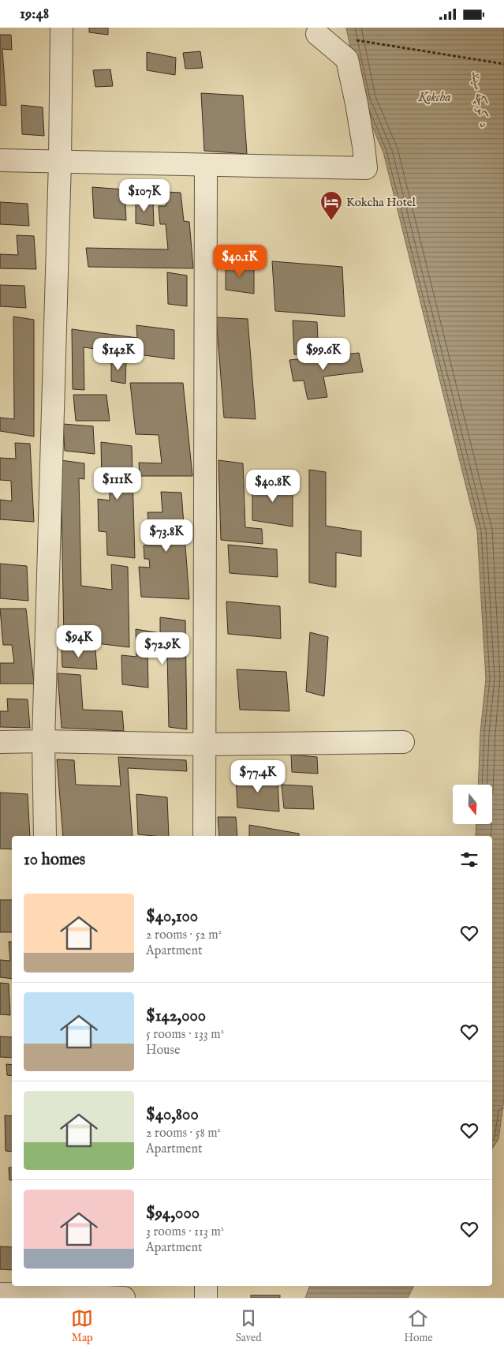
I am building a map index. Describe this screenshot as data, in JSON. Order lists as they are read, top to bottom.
{
  "water": ["Kokcha", "د کوکچه سیند"],
  "places": {
    "hotel": ["Kokcha Hotel"]
  },
  "north": "bottom",
  "page": {
    "status": "19:48",
    "price": [
      "$107K",
      "$40.1K",
      "$142K",
      "$99.6K",
      "$111K",
      "$40.8K",
      "$73.8K",
      "$94K",
      "$72.9K",
      "$77.4K"
    ],
    "heading": "10 homes",
    "list": [
      {
        "name": "$40,100",
        "note": "2 rooms · 52 m² · Apartment"
      },
      {
        "name": "$142,000",
        "note": "5 rooms · 133 m² · House"
      },
      {
        "name": "$40,800",
        "note": "2 rooms · 58 m² · Apartment"
      },
      {
        "name": "$94,000",
        "note": "3 rooms · 113 m² · Apartment"
      }
    ],
    "tabs": ["Map", "Saved", "Home"]
  }
}
